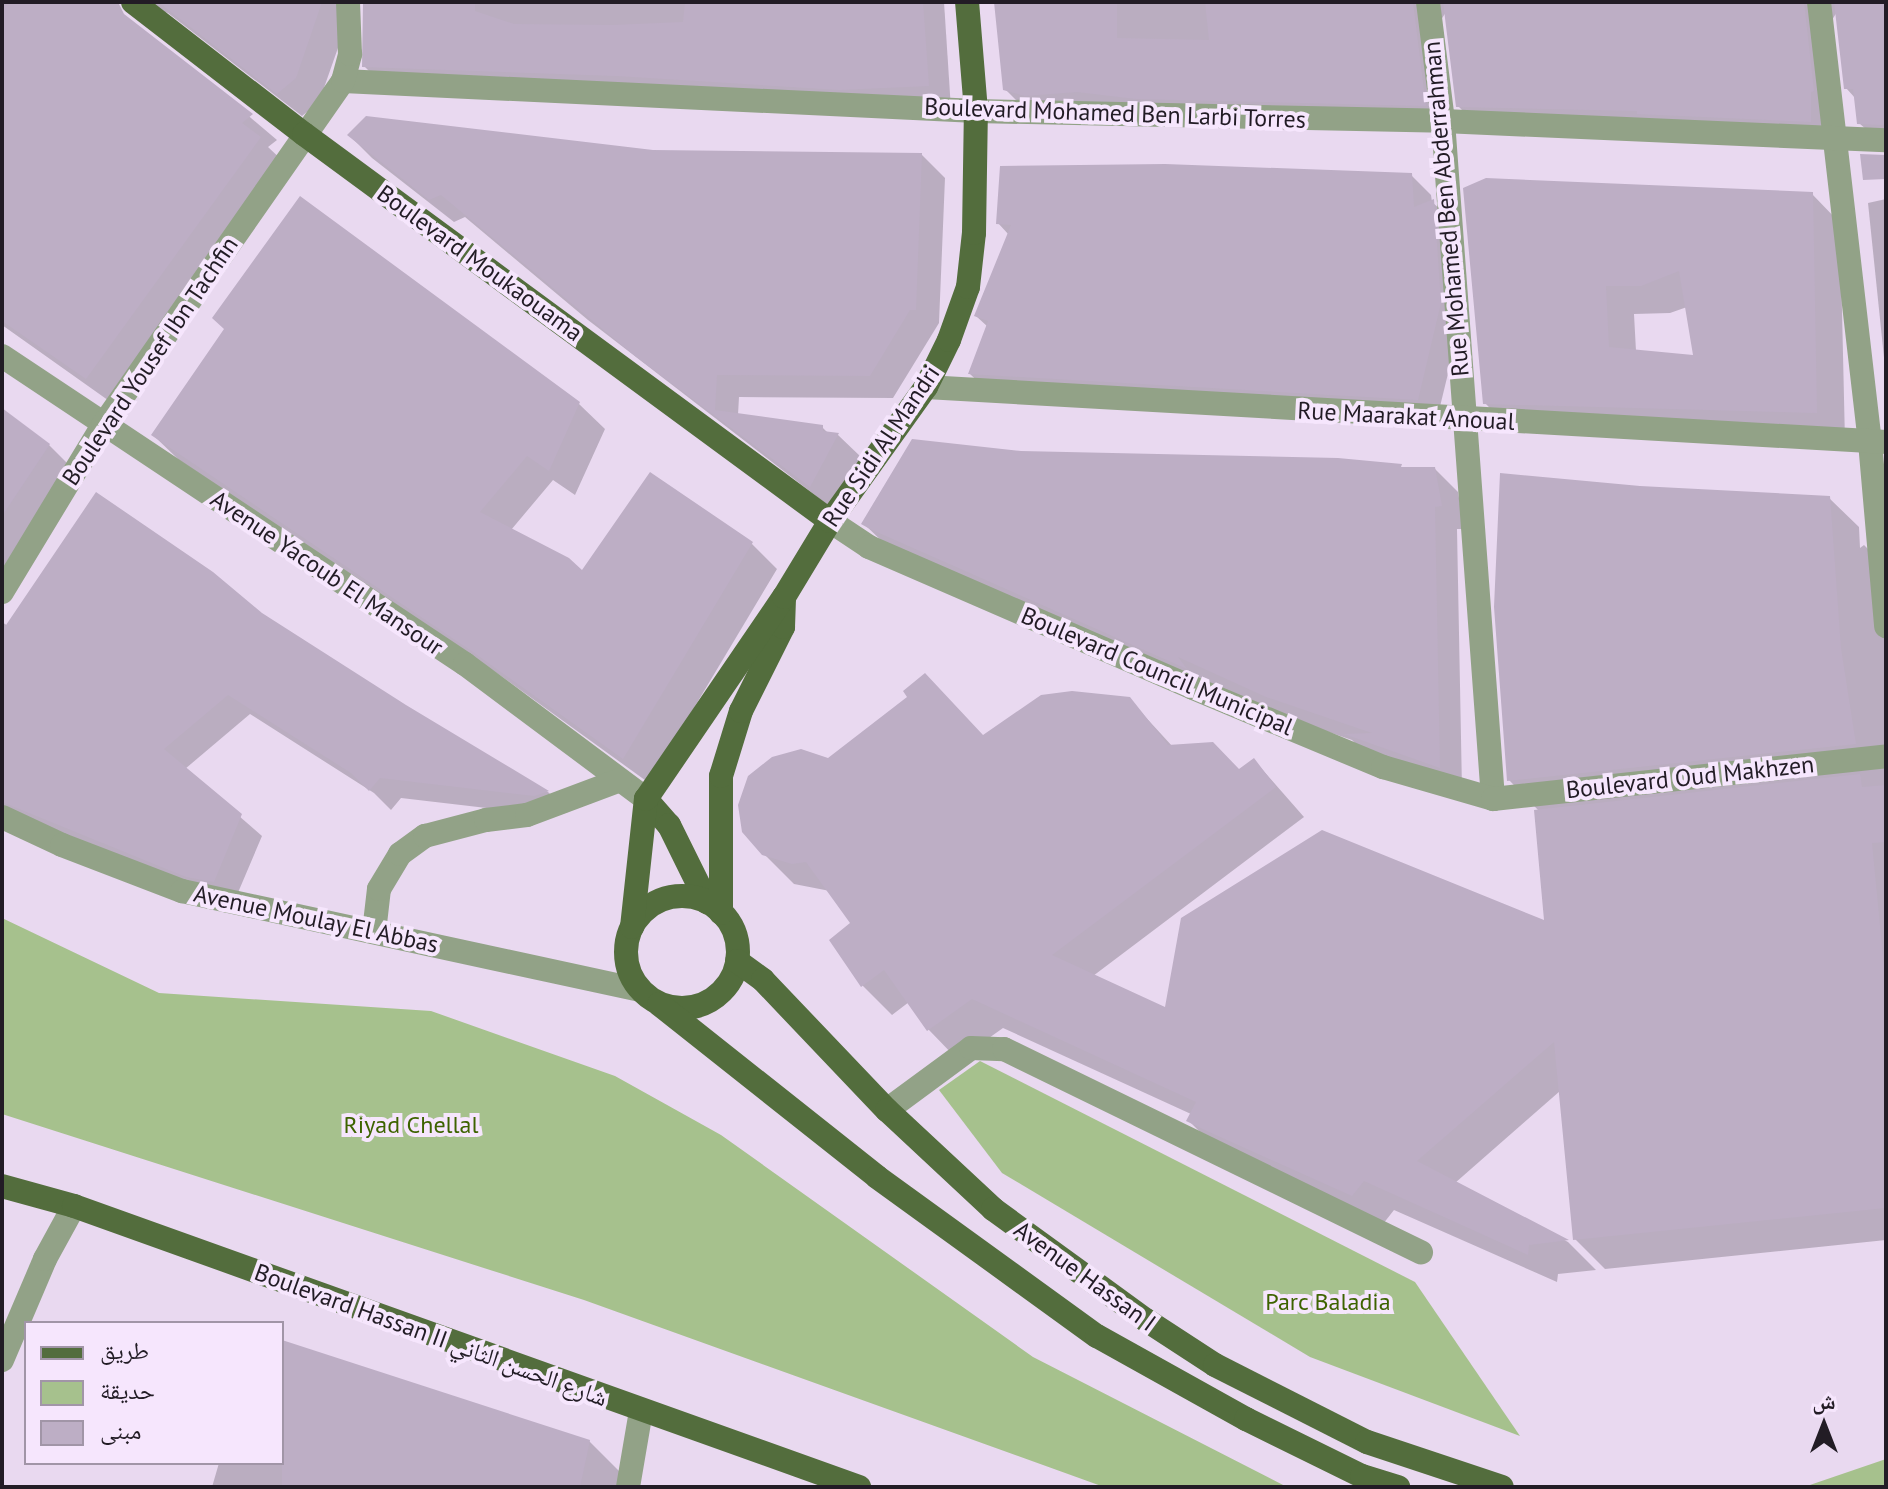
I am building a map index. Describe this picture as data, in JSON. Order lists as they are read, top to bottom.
{
  "streets": {
    "main road": [
      "Boulevard Moukaouama",
      "Rue Sidi Al Mandri",
      "Avenue Hassan I",
      "Boulevard Hassan II شارع الحسن الثاني"
    ],
    "street": [
      "Boulevard Mohamed Ben Larbi Torres",
      "Rue Mohamed Ben Abderrahman",
      "Boulevard Yousef Ibn Tachfin",
      "Rue Maarakat Anoual",
      "Avenue Yacoub El Mansour",
      "Boulevard Council Municipal",
      "Boulevard Oud Makhzen",
      "Avenue Moulay El Abbas"
    ]
  },
  "crossings": [
    ["Boulevard Mohamed Ben Larbi Torres", "Rue Mohamed Ben Abderrahman"],
    ["Boulevard Mohamed Ben Larbi Torres", "Boulevard Yousef Ibn Tachfin"],
    ["Boulevard Mohamed Ben Larbi Torres", "Rue Sidi Al Mandri"],
    ["Rue Mohamed Ben Abderrahman", "Rue Maarakat Anoual"],
    ["Rue Mohamed Ben Abderrahman", "Boulevard Council Municipal"],
    ["Rue Mohamed Ben Abderrahman", "Boulevard Oud Makhzen"],
    ["Boulevard Moukaouama", "Boulevard Yousef Ibn Tachfin"],
    ["Boulevard Moukaouama", "Rue Sidi Al Mandri"],
    ["Boulevard Moukaouama", "Boulevard Council Municipal"],
    ["Boulevard Yousef Ibn Tachfin", "Avenue Yacoub El Mansour"],
    ["Rue Maarakat Anoual", "Rue Sidi Al Mandri"],
    ["Rue Sidi Al Mandri", "Avenue Yacoub El Mansour"],
    ["Rue Sidi Al Mandri", "Boulevard Council Municipal"],
    ["Rue Sidi Al Mandri", "Avenue Moulay El Abbas"],
    ["Rue Sidi Al Mandri", "Avenue Hassan I"],
    ["Boulevard Council Municipal", "Boulevard Oud Makhzen"],
    ["Avenue Moulay El Abbas", "Avenue Hassan I"]
  ],
  "parks": ["Riyad Chellal", "Parc Baladia"],
  "legend": ["طريق", "حديقة", "مبنى"],
  "north": "top"
}
